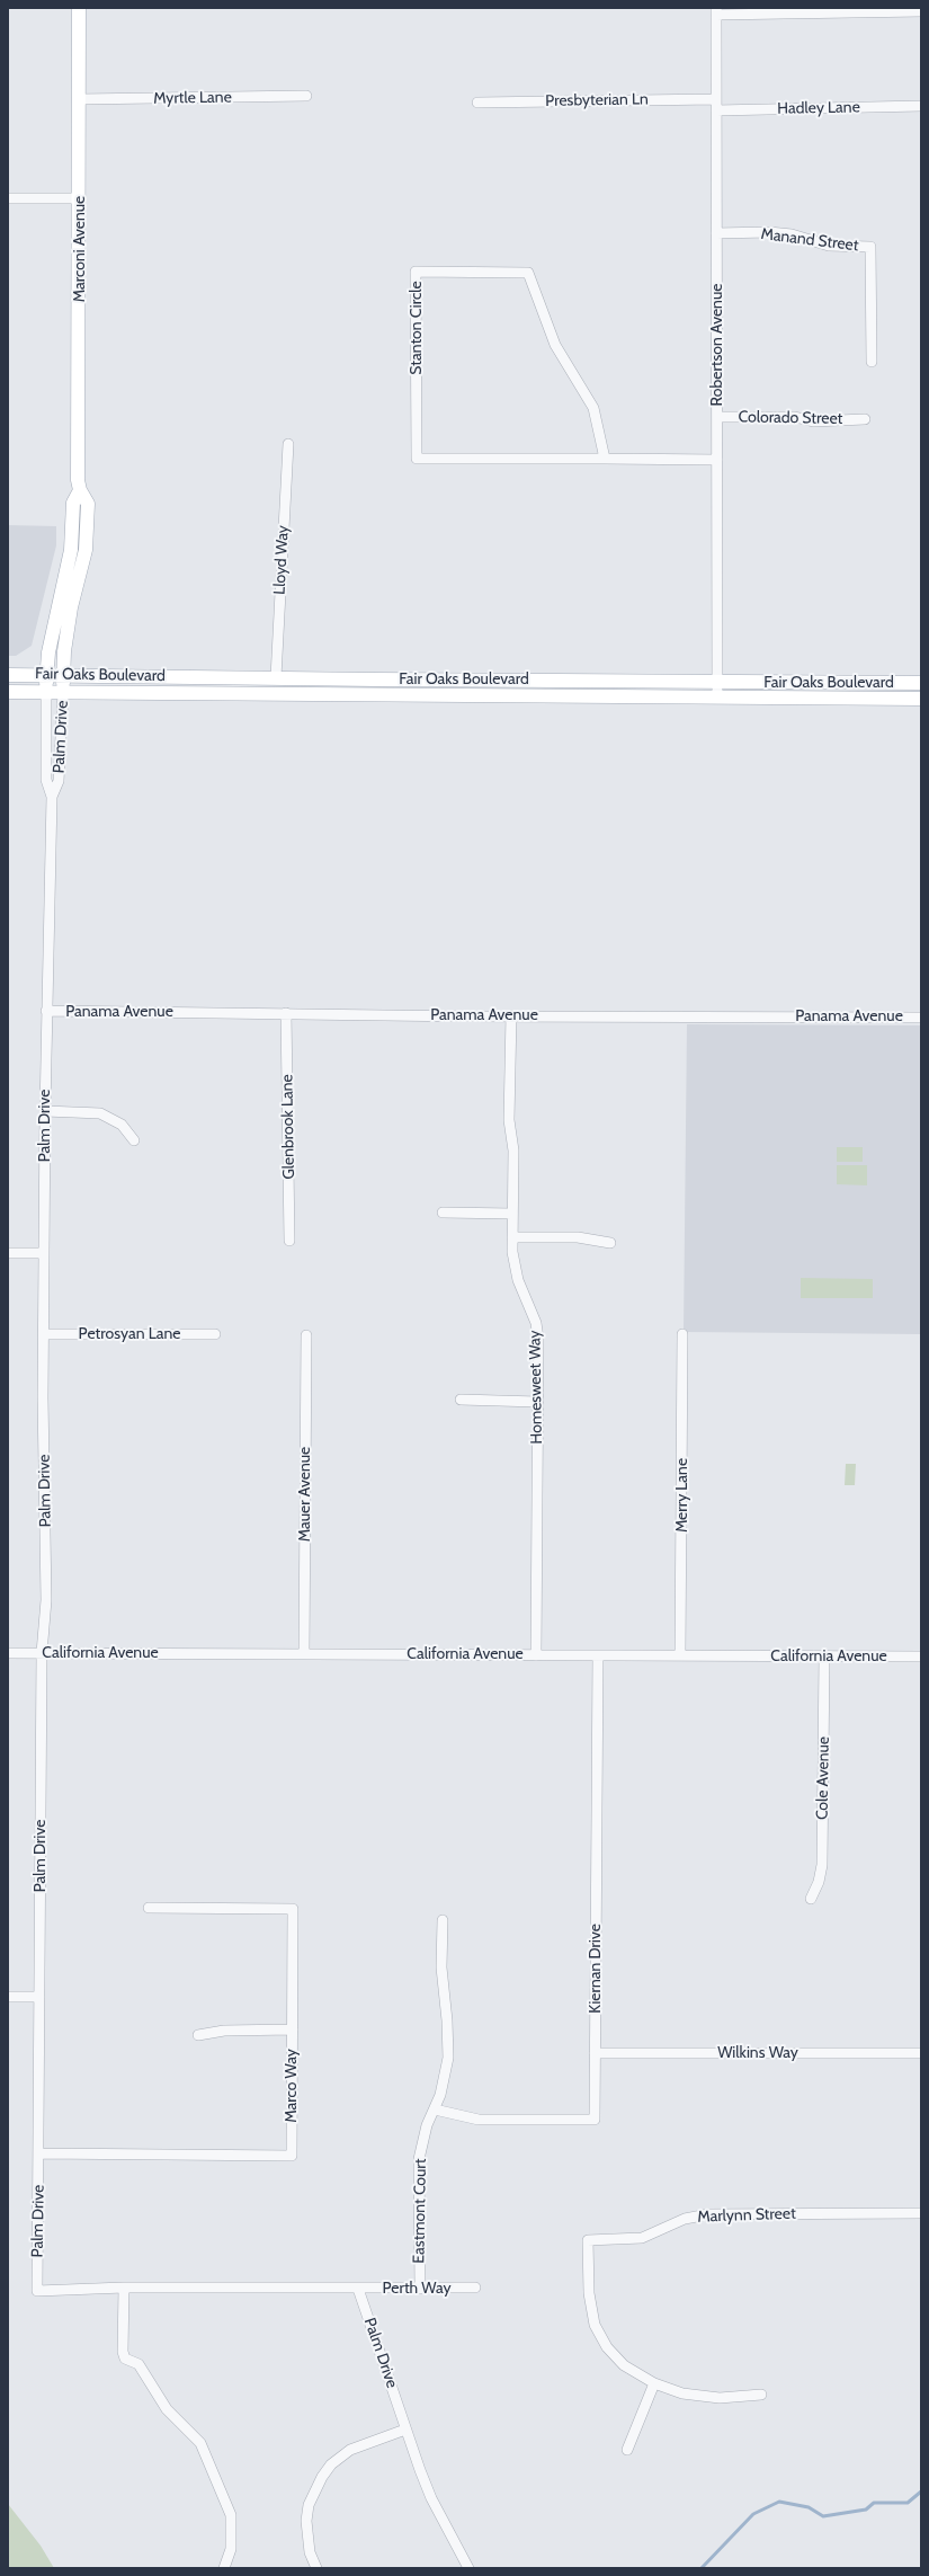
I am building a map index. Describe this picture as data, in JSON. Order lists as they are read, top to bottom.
{
  "streets": {
    "main road": ["Marconi Avenue", "Fair Oaks Boulevard", "Palm Drive"],
    "street": [
      "Myrtle Lane",
      "Presbyterian Ln",
      "Hadley Lane",
      "Manand Street",
      "Stanton Circle",
      "Robertson Avenue",
      "Colorado Street",
      "Lloyd Way",
      "Panama Avenue",
      "Glenbrook Lane",
      "Petrosyan Lane",
      "Homesweet Way",
      "Mauer Avenue",
      "Merry Lane",
      "California Avenue",
      "Cole Avenue",
      "Kiernan Drive",
      "Wilkins Way",
      "Marco Way",
      "Eastmont Court",
      "Marlynn Street",
      "Perth Way"
    ]
  },
  "crossings": [
    ["Myrtle Lane", "Marconi Avenue"],
    ["Presbyterian Ln", "Hadley Lane"],
    ["Presbyterian Ln", "Robertson Avenue"],
    ["Hadley Lane", "Robertson Avenue"],
    ["Manand Street", "Robertson Avenue"],
    ["Marconi Avenue", "Fair Oaks Boulevard"],
    ["Marconi Avenue", "Palm Drive"],
    ["Stanton Circle", "Robertson Avenue"],
    ["Robertson Avenue", "Colorado Street"],
    ["Robertson Avenue", "Fair Oaks Boulevard"],
    ["Lloyd Way", "Fair Oaks Boulevard"],
    ["Fair Oaks Boulevard", "Palm Drive"],
    ["Palm Drive", "Panama Avenue"],
    ["Palm Drive", "Petrosyan Lane"],
    ["Palm Drive", "California Avenue"],
    ["Palm Drive", "Marco Way"],
    ["Palm Drive", "Perth Way"],
    ["Panama Avenue", "Glenbrook Lane"],
    ["Panama Avenue", "Homesweet Way"],
    ["Homesweet Way", "California Avenue"],
    ["Mauer Avenue", "California Avenue"],
    ["Merry Lane", "California Avenue"],
    ["California Avenue", "Cole Avenue"],
    ["California Avenue", "Kiernan Drive"],
    ["Kiernan Drive", "Wilkins Way"],
    ["Kiernan Drive", "Eastmont Court"],
    ["Eastmont Court", "Perth Way"]
  ]
}
